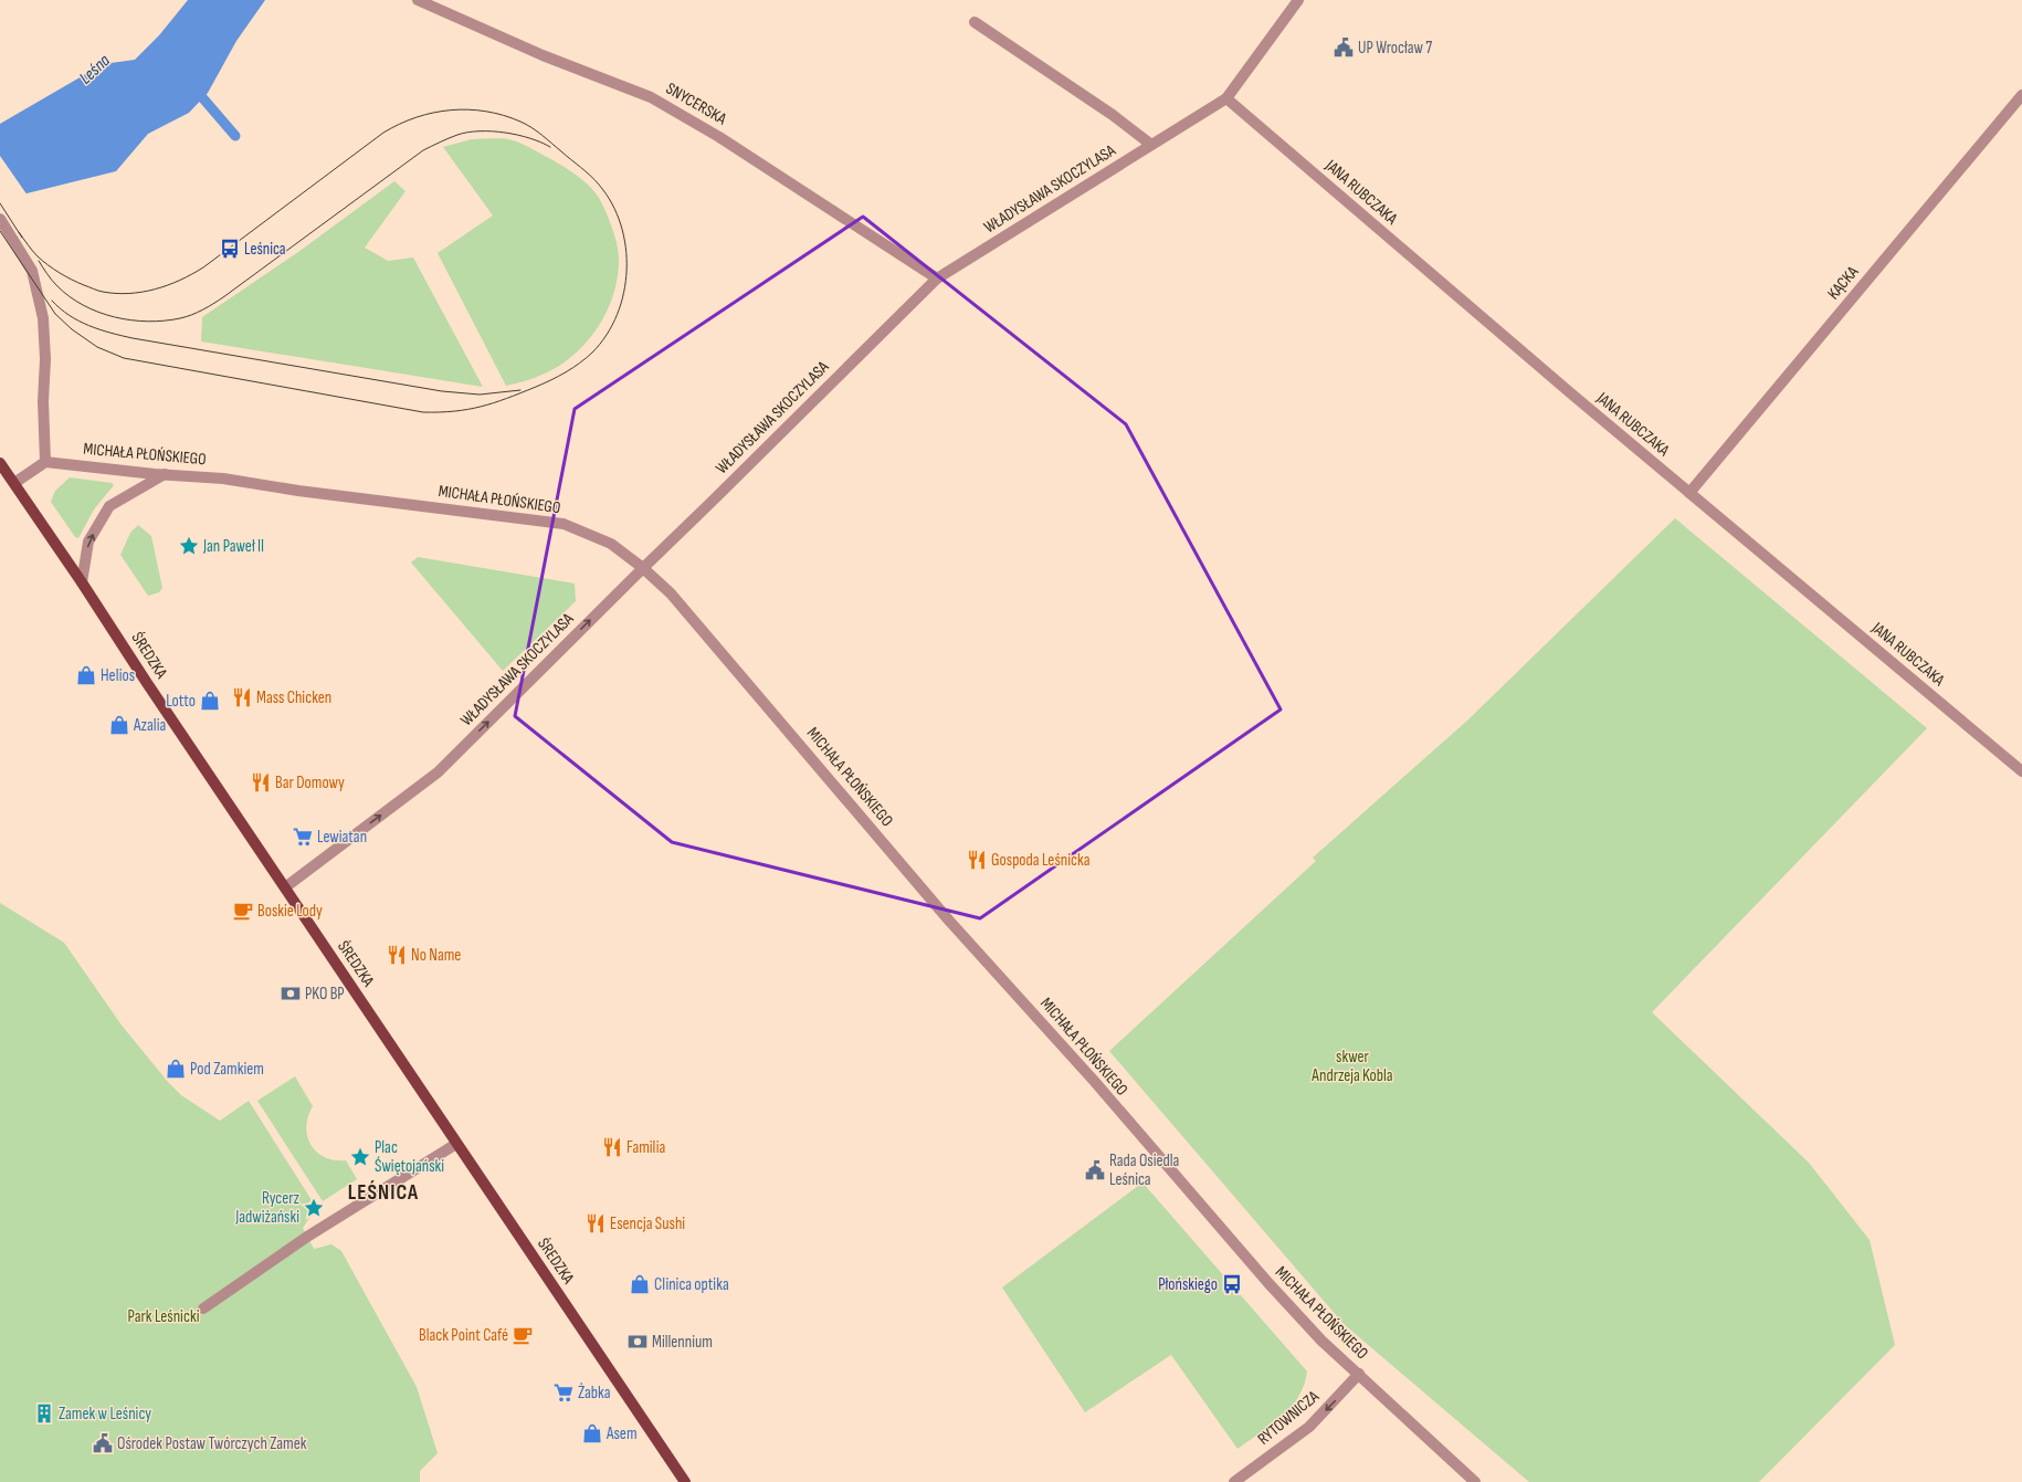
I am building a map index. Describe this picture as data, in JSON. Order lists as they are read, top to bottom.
{
  "streets": {
    "main road": ["ŚREDZKA"],
    "street": [
      "SNYCERSKA",
      "WŁADYSŁAWA SKOCZYLASA",
      "JANA RUBCZAKA",
      "KĄCKA",
      "MICHAŁA PŁOŃSKIEGO",
      "RYTOWNICZA"
    ]
  },
  "crossings": [
    ["SNYCERSKA", "WŁADYSŁAWA SKOCZYLASA"],
    ["WŁADYSŁAWA SKOCZYLASA", "JANA RUBCZAKA"],
    ["WŁADYSŁAWA SKOCZYLASA", "MICHAŁA PŁOŃSKIEGO"],
    ["WŁADYSŁAWA SKOCZYLASA", "ŚREDZKA"],
    ["JANA RUBCZAKA", "KĄCKA"],
    ["MICHAŁA PŁOŃSKIEGO", "RYTOWNICZA"]
  ],
  "one_way": ["WŁADYSŁAWA SKOCZYLASA", "RYTOWNICZA"],
  "districts": ["LEŚNICA"],
  "water": ["Leśna"],
  "parks": ["skwer Andrzeja Kobla", "Park Leśnicki"],
  "places": {
    "public building": ["UP Wrocław 7", "Rada Osiedla Leśnica", "Ośrodek Postaw Twórczych Zamek"],
    "bus stop": ["Leśnica", "Płońskiego"],
    "place": ["Jan Paweł II", "Plac Świętojański", "Rycerz Jadwiżański"],
    "shop": [
      "Helios",
      "Lotto",
      "Azalia",
      "Pod Zamkiem",
      "Clinica optika",
      "Asem"
    ],
    "restaurant": [
      "Mass Chicken",
      "Bar Domowy",
      "Gospoda Leśnicka",
      "No Name",
      "Familia",
      "Esencja Sushi"
    ],
    "supermarket": ["Lewiatan", "Żabka"],
    "cafe": ["Boskie Lody", "Black Point Café"],
    "bank": ["PKO BP", "Millennium"],
    "building": ["Zamek w Leśnicy"]
  }
}
